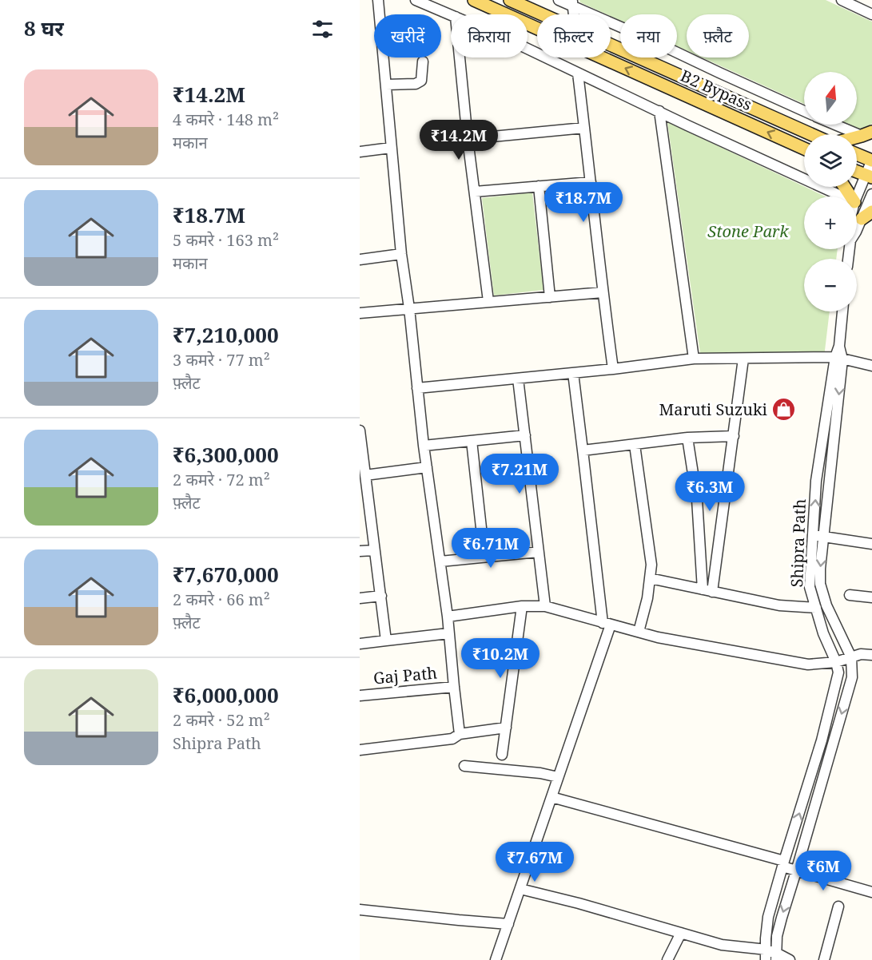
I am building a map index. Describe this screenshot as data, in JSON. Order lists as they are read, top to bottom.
{
  "streets": {
    "main road": ["B2 Bypass"],
    "street": ["Shipra Path", "Gaj Path"]
  },
  "parks": ["Stone Park"],
  "places": {
    "shop": ["Maruti Suzuki"]
  },
  "north": "top",
  "page": {
    "heading": "8 घर",
    "chip": [
      "खरीदें",
      "किराया",
      "फ़िल्टर",
      "नया",
      "फ़्लैट"
    ],
    "list": [
      {
        "name": "₹14.2M",
        "note": "4 कमरे · 148 m² · मकान"
      },
      {
        "name": "₹18.7M",
        "note": "5 कमरे · 163 m² · मकान"
      },
      {
        "name": "₹7,210,000",
        "note": "3 कमरे · 77 m² · फ़्लैट"
      },
      {
        "name": "₹6,300,000",
        "note": "2 कमरे · 72 m² · फ़्लैट"
      },
      {
        "name": "₹7,670,000",
        "note": "2 कमरे · 66 m² · फ़्लैट"
      },
      {
        "name": "₹6,000,000",
        "note": "2 कमरे · 52 m² · Shipra Path"
      }
    ],
    "map_buttons": ["+", "−"],
    "price": [
      "₹14.2M",
      "₹18.7M",
      "₹7.21M",
      "₹6.3M",
      "₹6.71M",
      "₹10.2M",
      "₹7.67M",
      "₹6M"
    ]
  }
}
